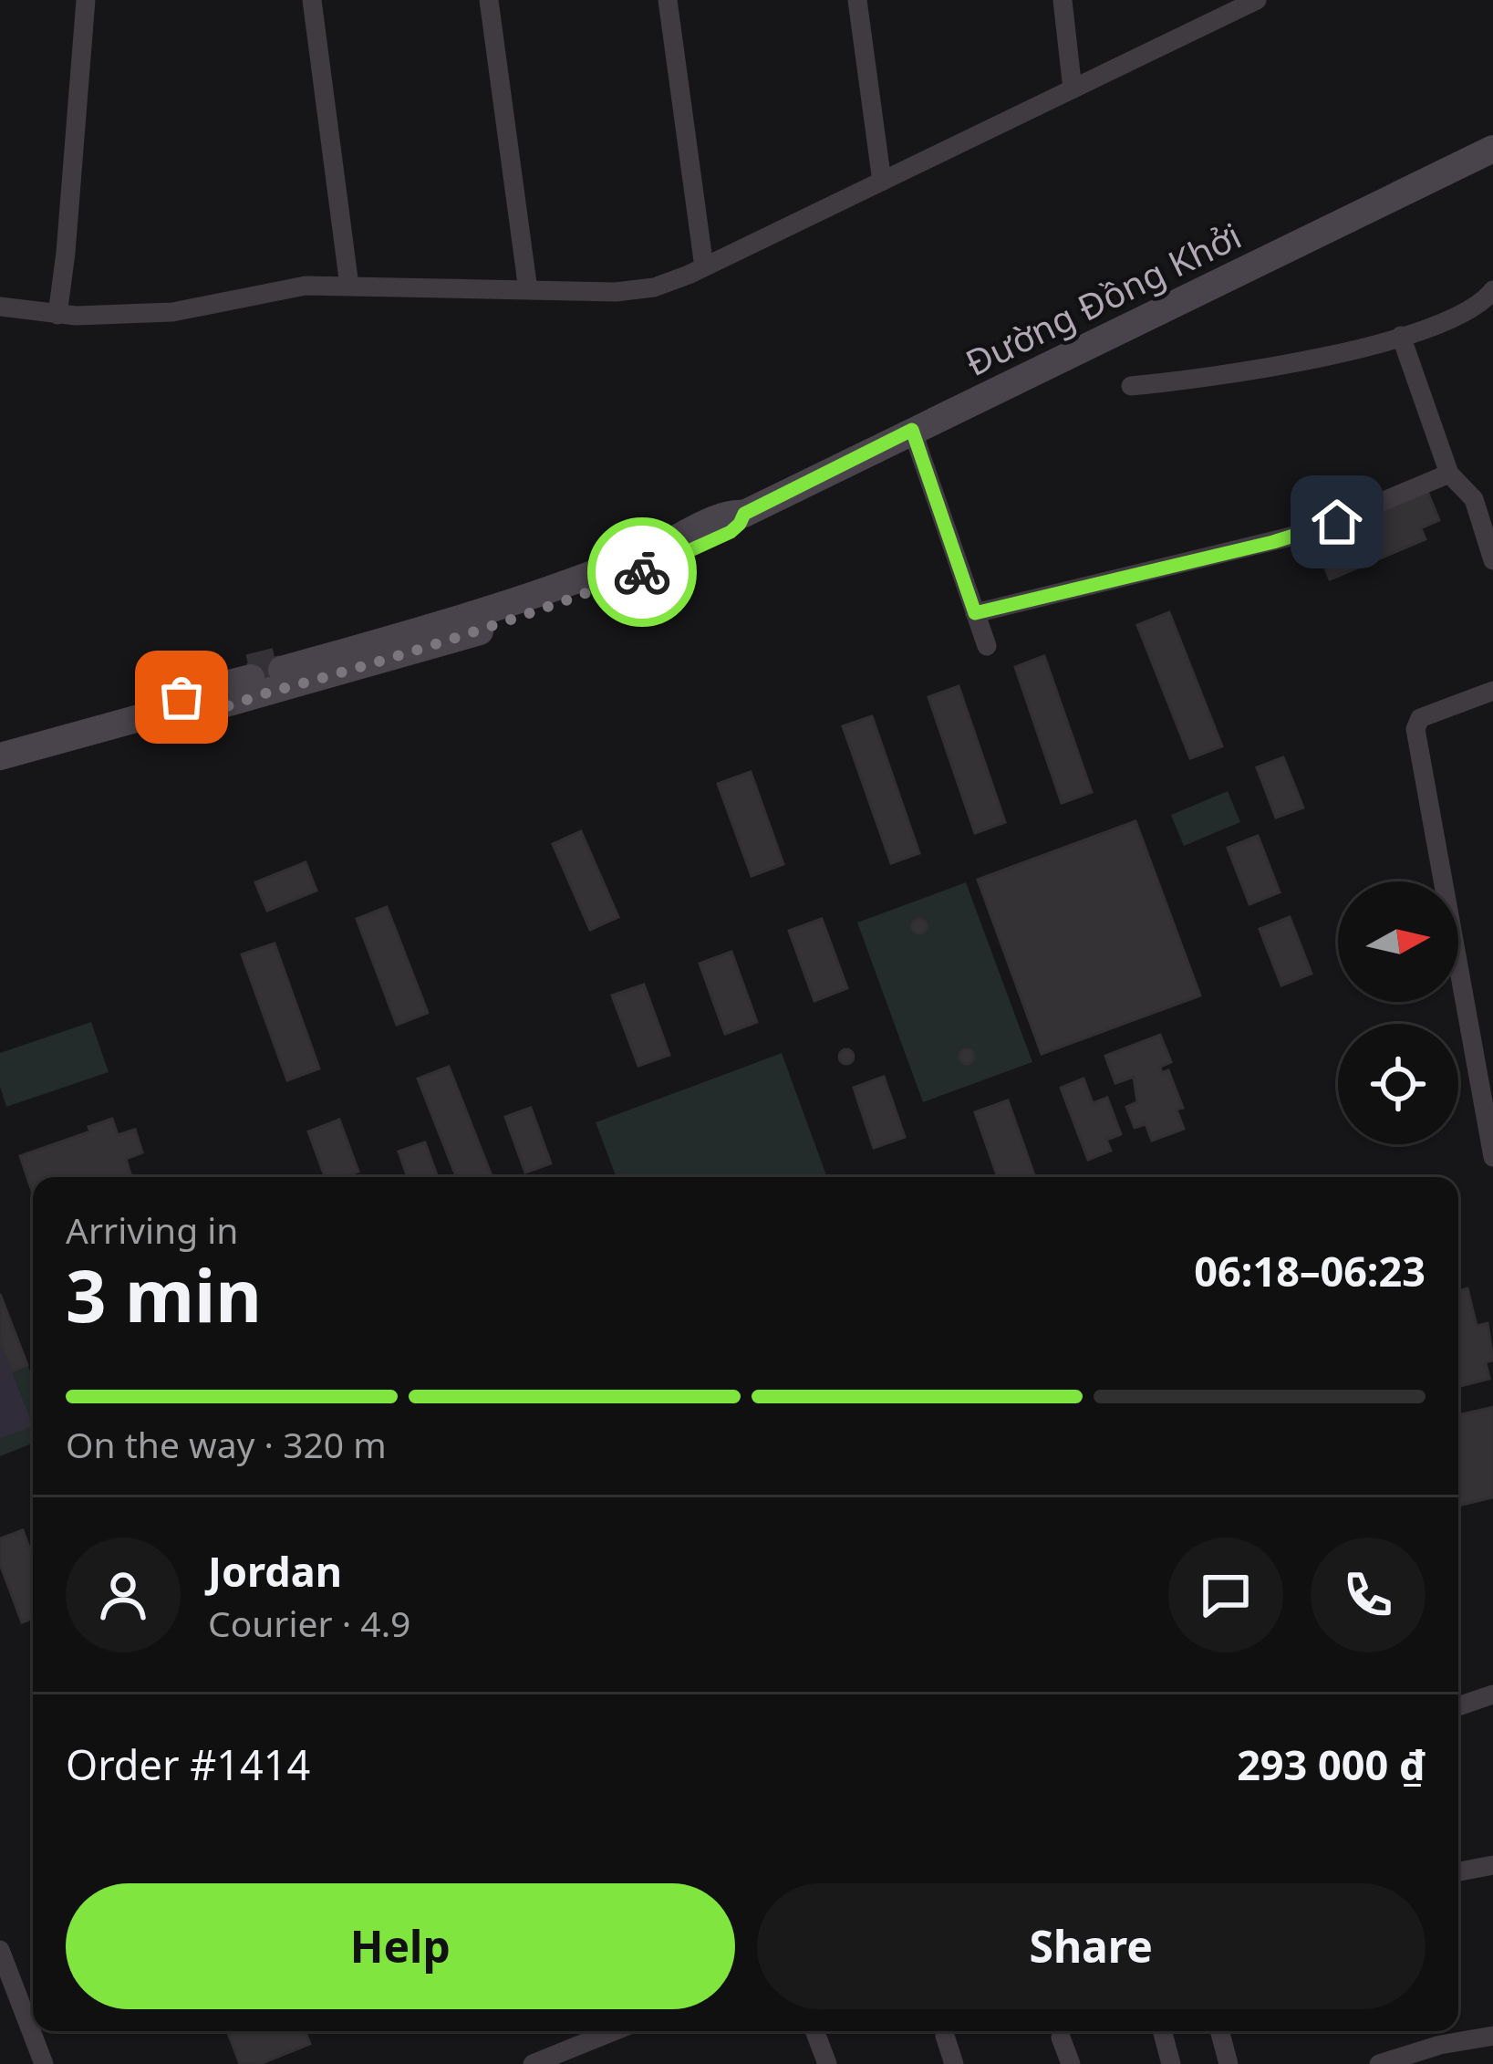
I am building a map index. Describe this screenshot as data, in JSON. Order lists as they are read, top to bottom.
{
  "streets": {
    "main road": ["Đường Đồng Khởi"]
  },
  "north": "right",
  "page": {
    "heading": ["3 min", "Arriving in", "06:18–06:23"],
    "panel": [
      "Jordan",
      "Courier · 4.9",
      "Order #1414",
      "293 000 ₫"
    ],
    "bar": "On the way · 320 m",
    "buttons": ["Help", "Share"]
  }
}
